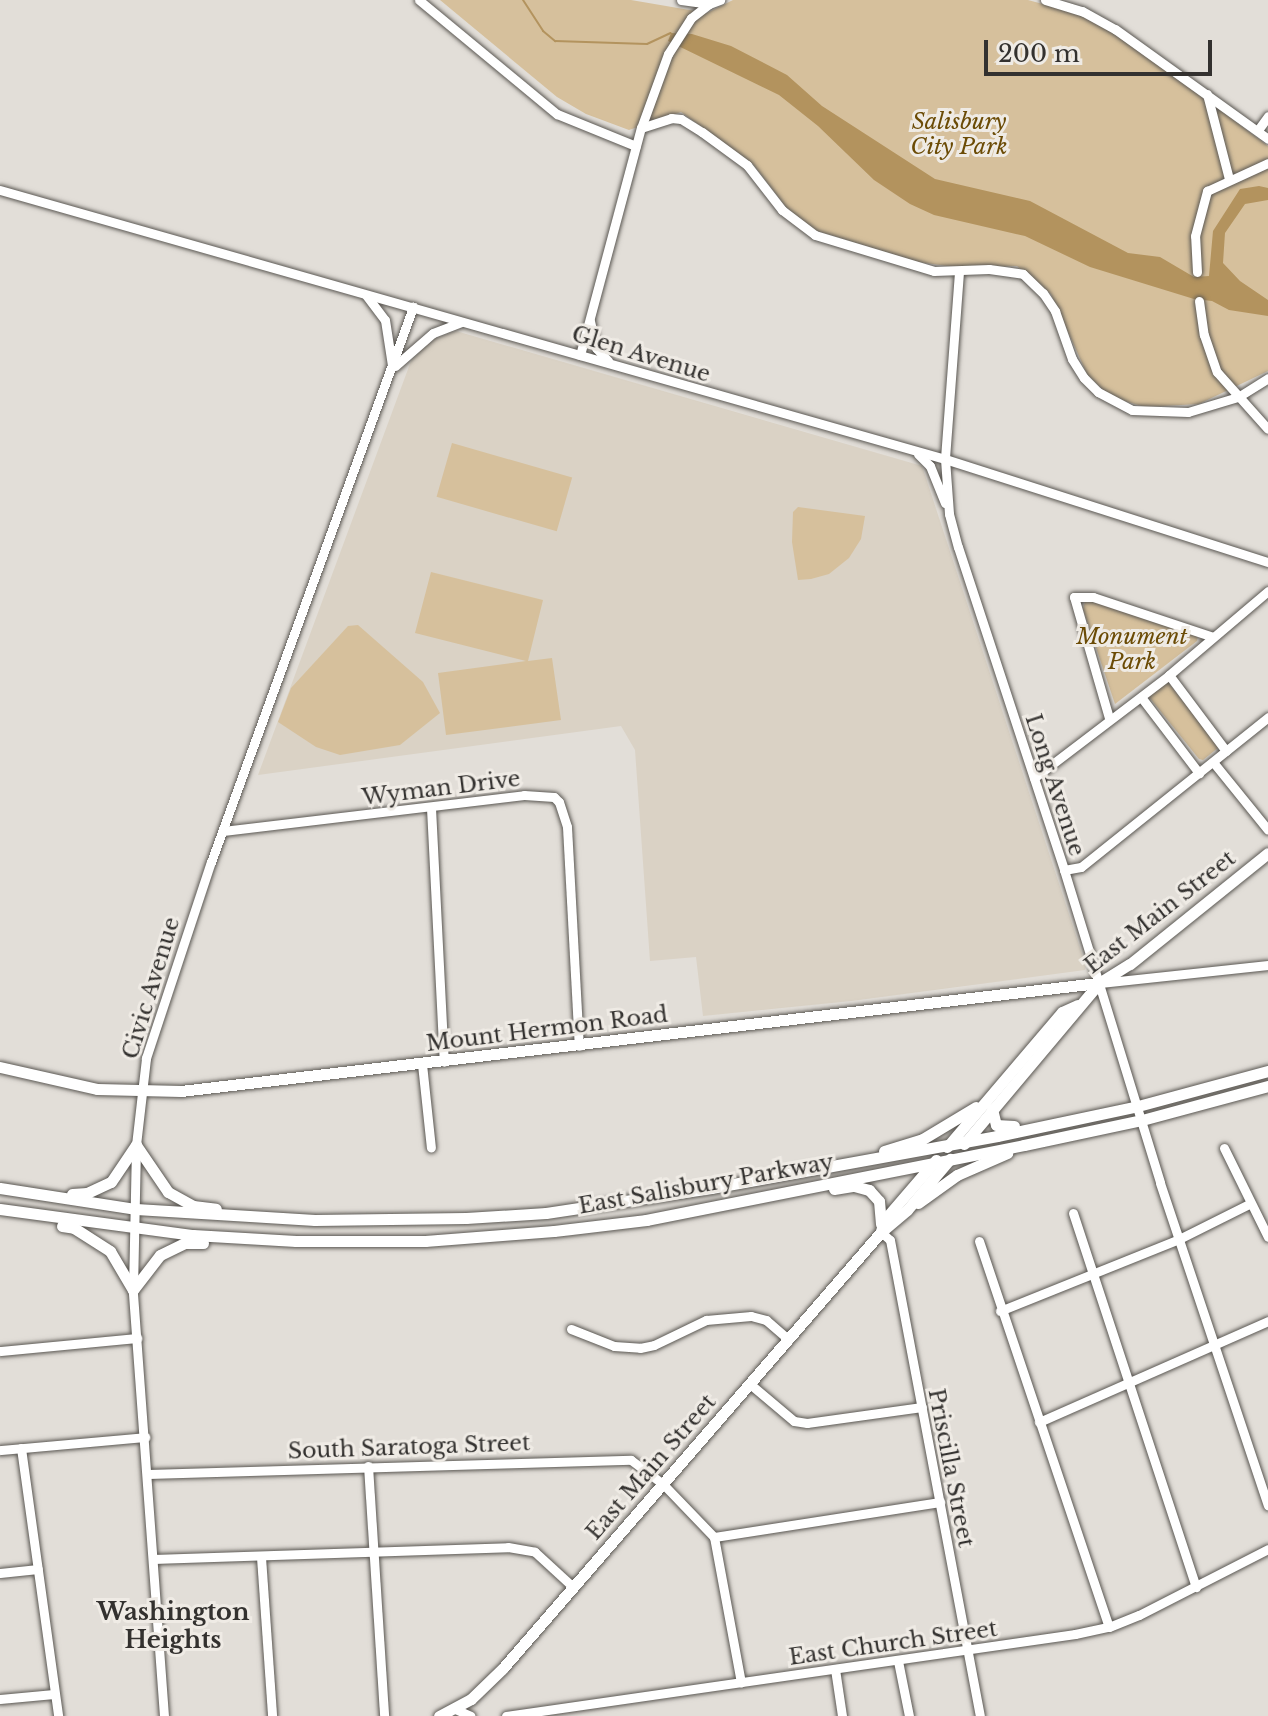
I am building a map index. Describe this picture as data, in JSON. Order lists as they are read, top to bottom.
{
  "streets": {
    "main road": ["East Main Street", "Mount Hermon Road", "East Salisbury Parkway"],
    "street": [
      "Glen Avenue",
      "Long Avenue",
      "Wyman Drive",
      "Civic Avenue",
      "South Saratoga Street",
      "Priscilla Street",
      "East Church Street"
    ]
  },
  "crossings": [
    ["Glen Avenue", "Long Avenue"],
    ["Glen Avenue", "Civic Avenue"],
    ["Long Avenue", "East Main Street"],
    ["Long Avenue", "Mount Hermon Road"],
    ["Long Avenue", "East Salisbury Parkway"],
    ["Wyman Drive", "Civic Avenue"],
    ["Wyman Drive", "Mount Hermon Road"],
    ["East Main Street", "Mount Hermon Road"],
    ["East Main Street", "East Salisbury Parkway"],
    ["East Main Street", "South Saratoga Street"],
    ["East Main Street", "Priscilla Street"],
    ["Civic Avenue", "Mount Hermon Road"],
    ["Civic Avenue", "East Salisbury Parkway"],
    ["Civic Avenue", "South Saratoga Street"],
    ["Priscilla Street", "East Church Street"]
  ],
  "districts": ["Washington Heights"],
  "parks": ["Salisbury City Park", "Monument Park"],
  "scale_bar": "200 m"
}
